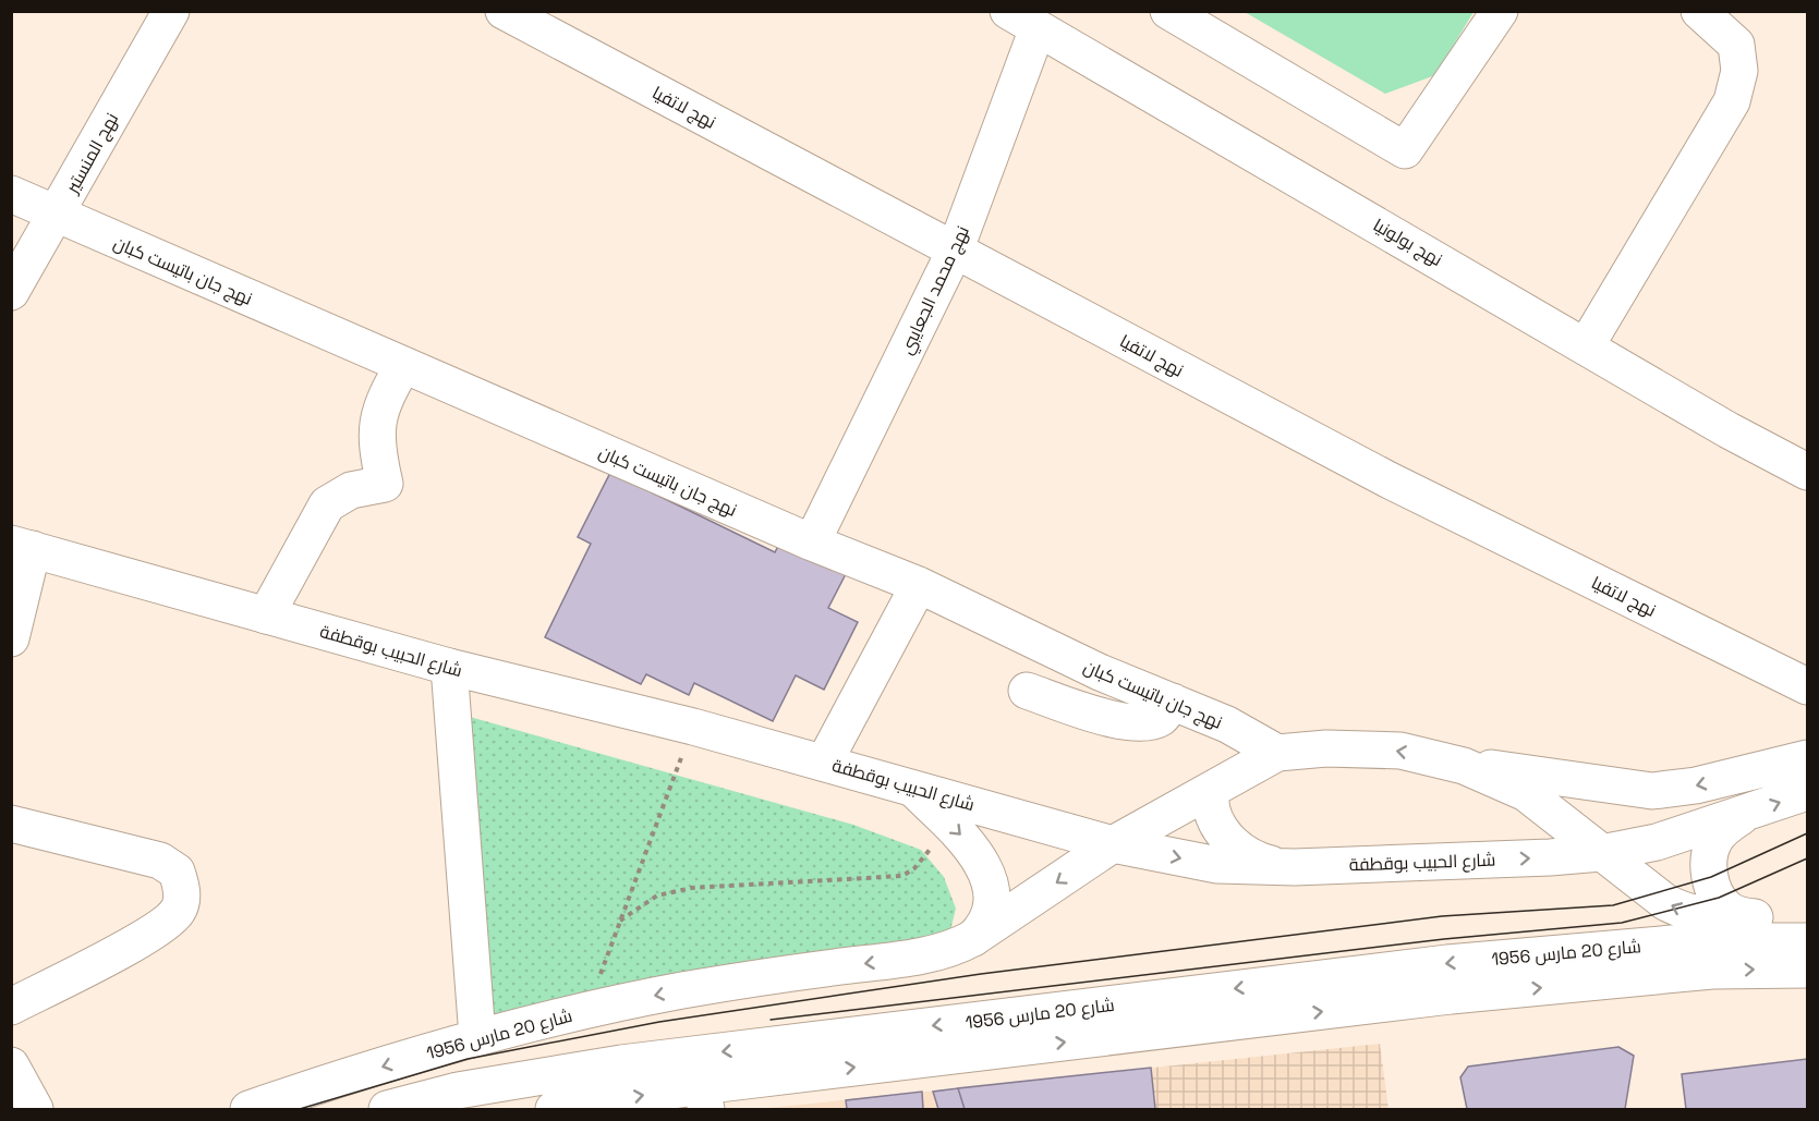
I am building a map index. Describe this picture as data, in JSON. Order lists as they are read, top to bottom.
{
  "streets": {
    "main road": [
      "نهج لاتفيا",
      "نهج المنستير",
      "نهج بولونيا",
      "نهج جان باتيست كبان",
      "نهج محمد الجعايبي",
      "شارع الحبيب بوقطفة",
      "شارع 20 مارس 1956"
    ]
  },
  "crossings": [
    ["نهج لاتفيا", "نهج محمد الجعايبي"],
    ["نهج المنستير", "نهج جان باتيست كبان"],
    ["نهج بولونيا", "نهج محمد الجعايبي"],
    ["نهج جان باتيست كبان", "نهج محمد الجعايبي"],
    ["شارع الحبيب بوقطفة", "شارع 20 مارس 1956"]
  ]
}
